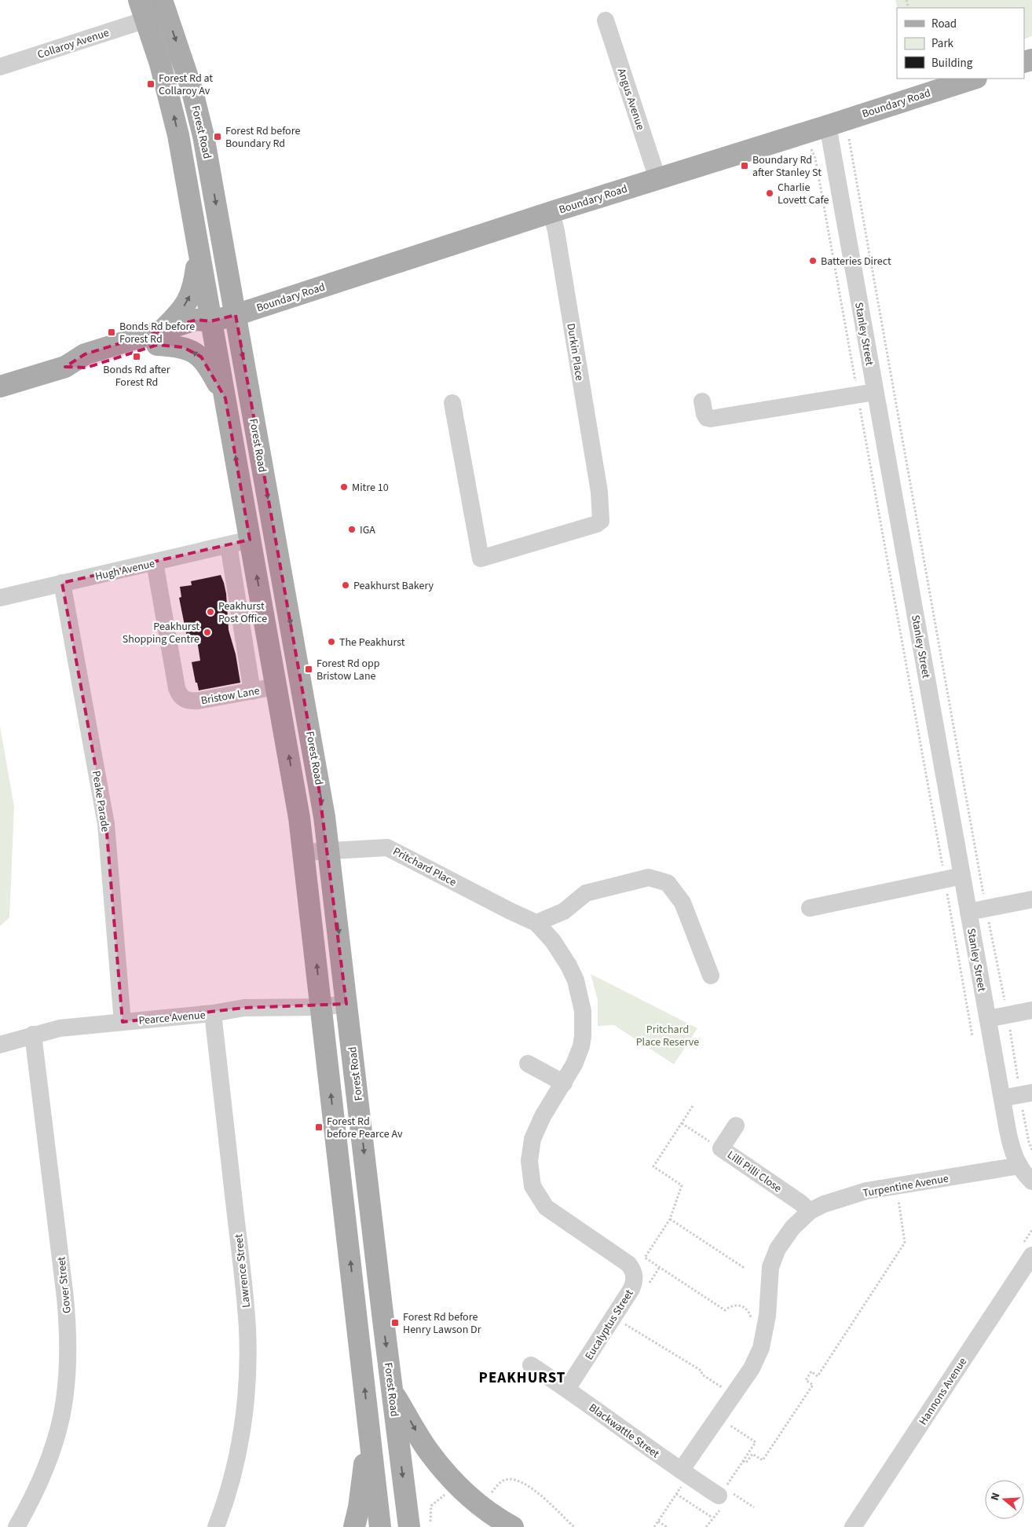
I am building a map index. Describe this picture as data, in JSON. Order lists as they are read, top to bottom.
{
  "streets": {
    "main road": ["Boundary Road", "Forest Road"],
    "street": [
      "Collaroy Avenue",
      "Angus Avenue",
      "Stanley Street",
      "Durkin Place",
      "Hugh Avenue",
      "Bristow Lane",
      "Peake Parade",
      "Pritchard Place",
      "Pearce Avenue",
      "Lilli Pilli Close",
      "Turpentine Avenue",
      "Lawrence Street",
      "Gover Street",
      "Eucalyptus Street",
      "Hannons Avenue",
      "Blackwattle Street"
    ]
  },
  "crossings": [
    ["Angus Avenue", "Boundary Road"],
    ["Boundary Road", "Forest Road"],
    ["Boundary Road", "Stanley Street"],
    ["Boundary Road", "Durkin Place"],
    ["Forest Road", "Pritchard Place"],
    ["Forest Road", "Pearce Avenue"],
    ["Stanley Street", "Turpentine Avenue"],
    ["Hugh Avenue", "Bristow Lane"],
    ["Hugh Avenue", "Peake Parade"],
    ["Peake Parade", "Pearce Avenue"],
    ["Pritchard Place", "Eucalyptus Street"],
    ["Pearce Avenue", "Lawrence Street"],
    ["Pearce Avenue", "Gover Street"],
    ["Lilli Pilli Close", "Turpentine Avenue"],
    ["Turpentine Avenue", "Blackwattle Street"],
    ["Eucalyptus Street", "Blackwattle Street"]
  ],
  "districts": ["PEAKHURST"],
  "parks": ["Pritchard Place Reserve"],
  "places": {
    "transit": [
      "Forest Rd at Collaroy Av",
      "Forest Rd before Boundary Rd",
      "Boundary Rd after Stanley St",
      "Bonds Rd before Forest Rd",
      "Bonds Rd after Forest Rd",
      "Forest Rd opp Bristow Lane",
      "Forest Rd before Pearce Av",
      "Forest Rd before Henry Lawson Dr"
    ],
    "other": [
      "Charlie Lovett Cafe",
      "Batteries Direct",
      "Mitre 10",
      "IGA",
      "Peakhurst Bakery",
      "Peakhurst Post Office",
      "Peakhurst Shopping Centre",
      "The Peakhurst"
    ]
  },
  "legend": ["Road", "Park", "Building"],
  "north": "left"
}
